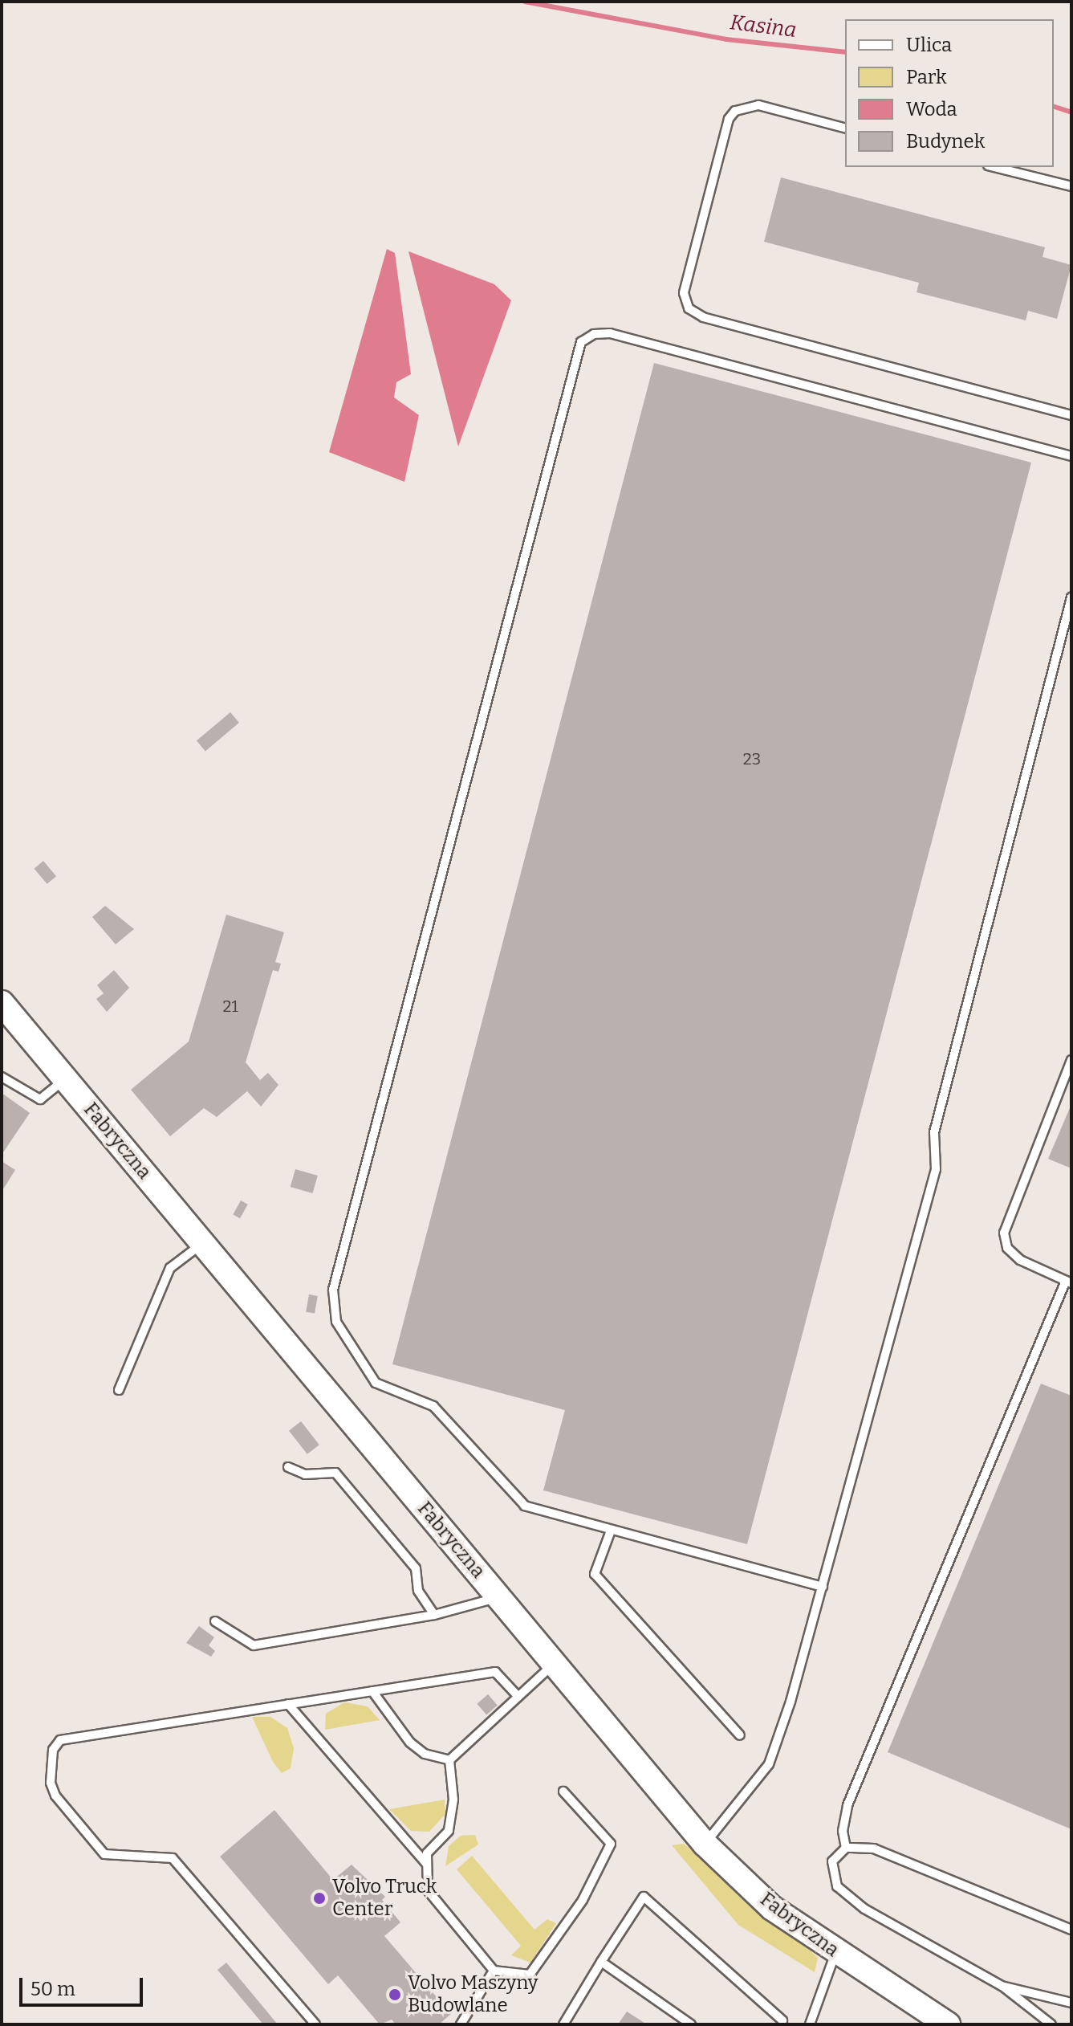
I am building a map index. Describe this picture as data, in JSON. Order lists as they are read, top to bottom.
{
  "streets": {
    "main road": ["Fabryczna"]
  },
  "water": ["Kasina"],
  "places": ["Volvo Truck Center", "Volvo Maszyny Budowlane"],
  "house_numbers": ["23", "21"],
  "legend": [
    "Ulica",
    "Park",
    "Woda",
    "Budynek"
  ],
  "scale_bar": "50 m"
}
